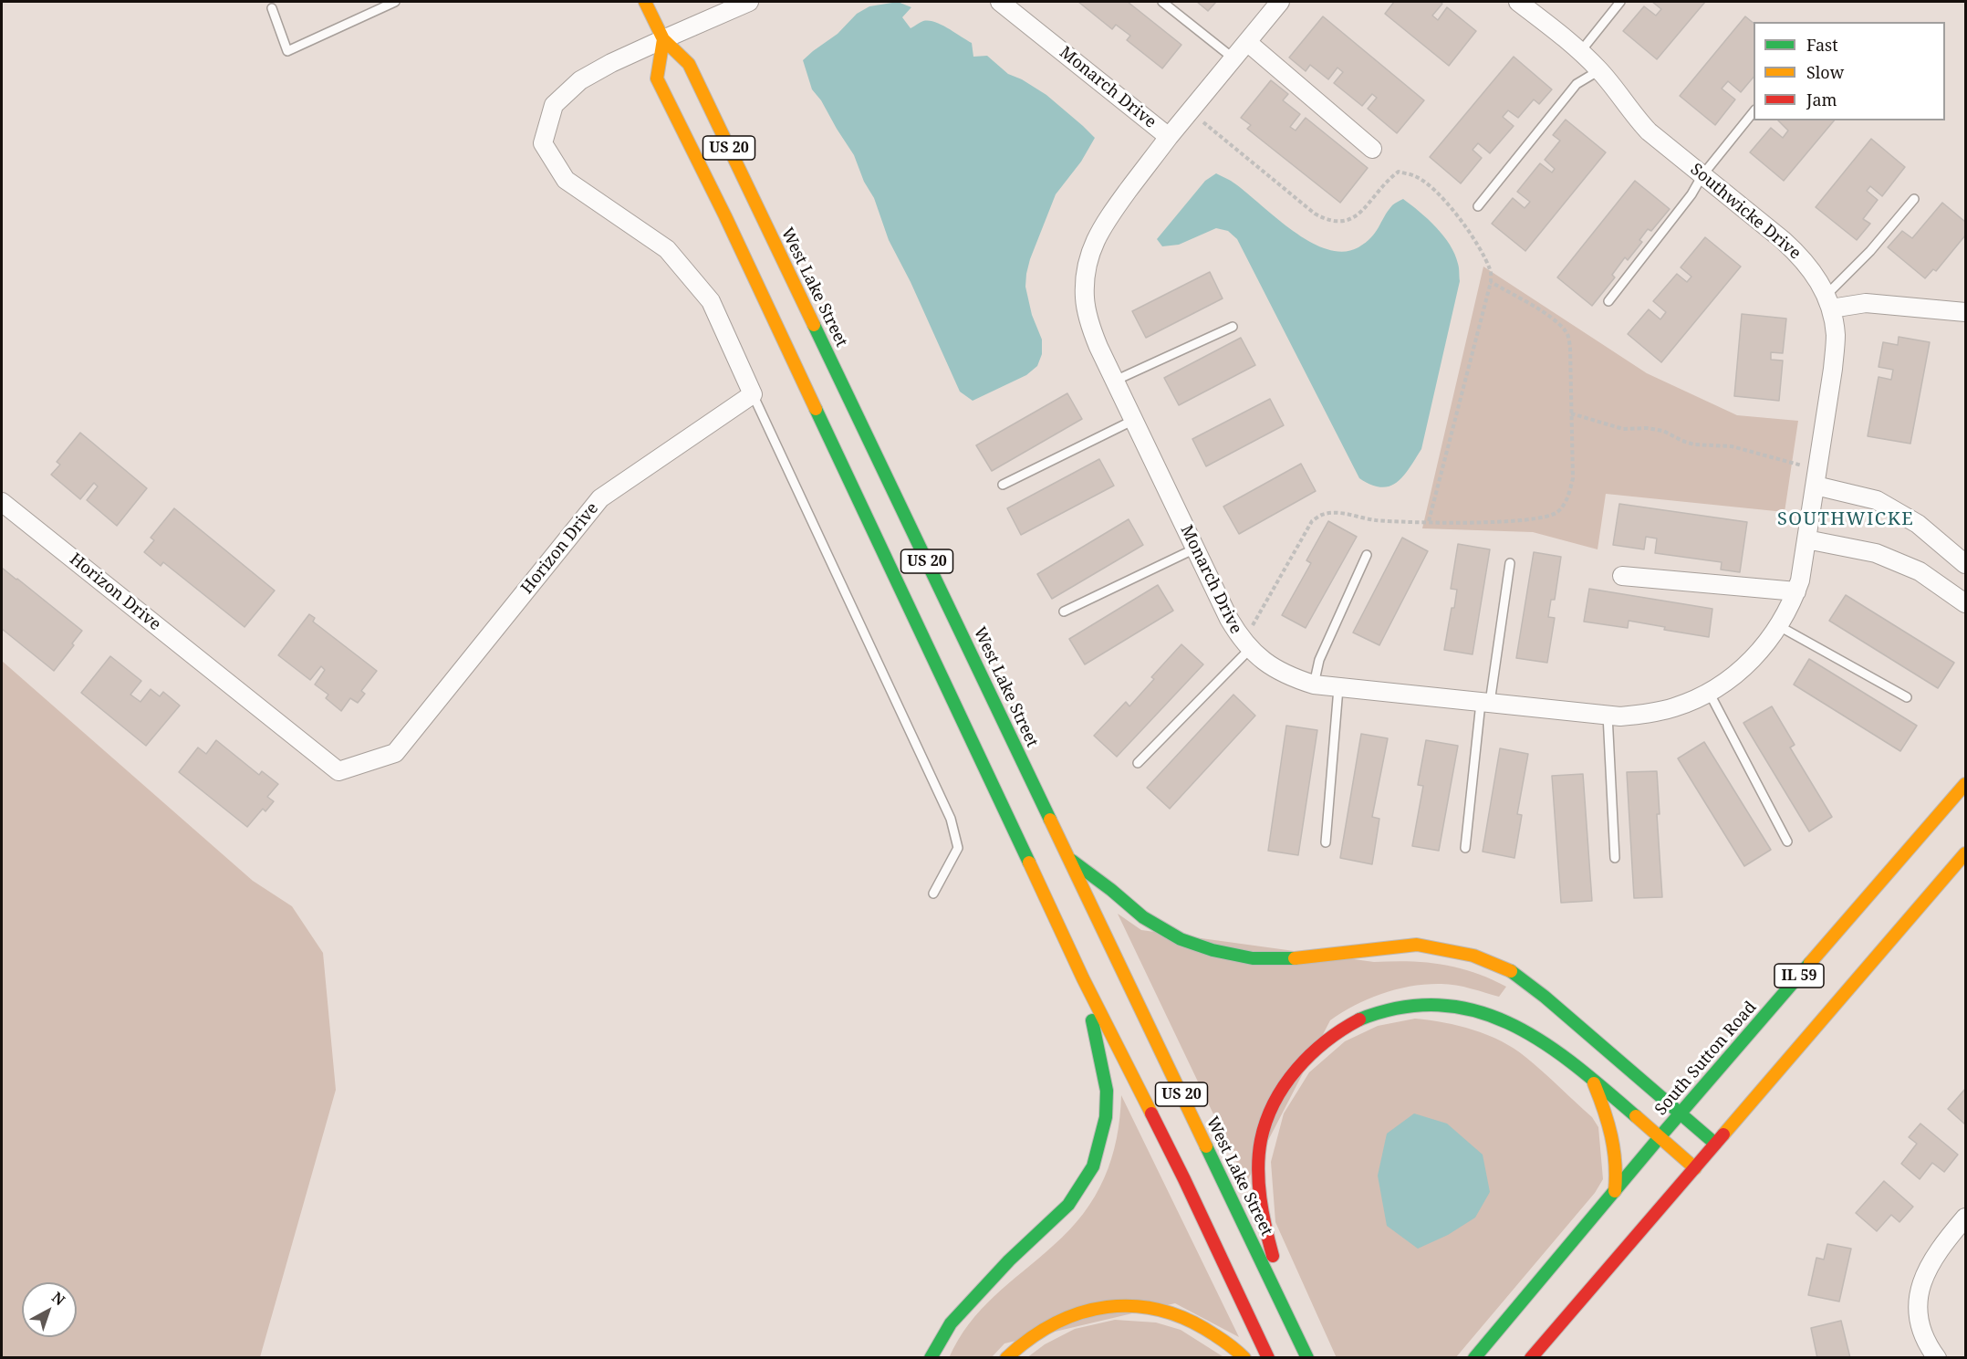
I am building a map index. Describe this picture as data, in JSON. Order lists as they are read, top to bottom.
{
  "streets": {
    "main road": [
      "US 20",
      "West Lake Street",
      "IL 59",
      "South Sutton Road"
    ],
    "street": ["Monarch Drive", "Southwicke Drive", "Horizon Drive"]
  },
  "crossings": [
    ["Monarch Drive", "Southwicke Drive"],
    ["US 20", "West Lake Street"]
  ],
  "districts": ["SOUTHWICKE"],
  "legend": ["Fast", "Slow", "Jam"],
  "north": "top right"
}
